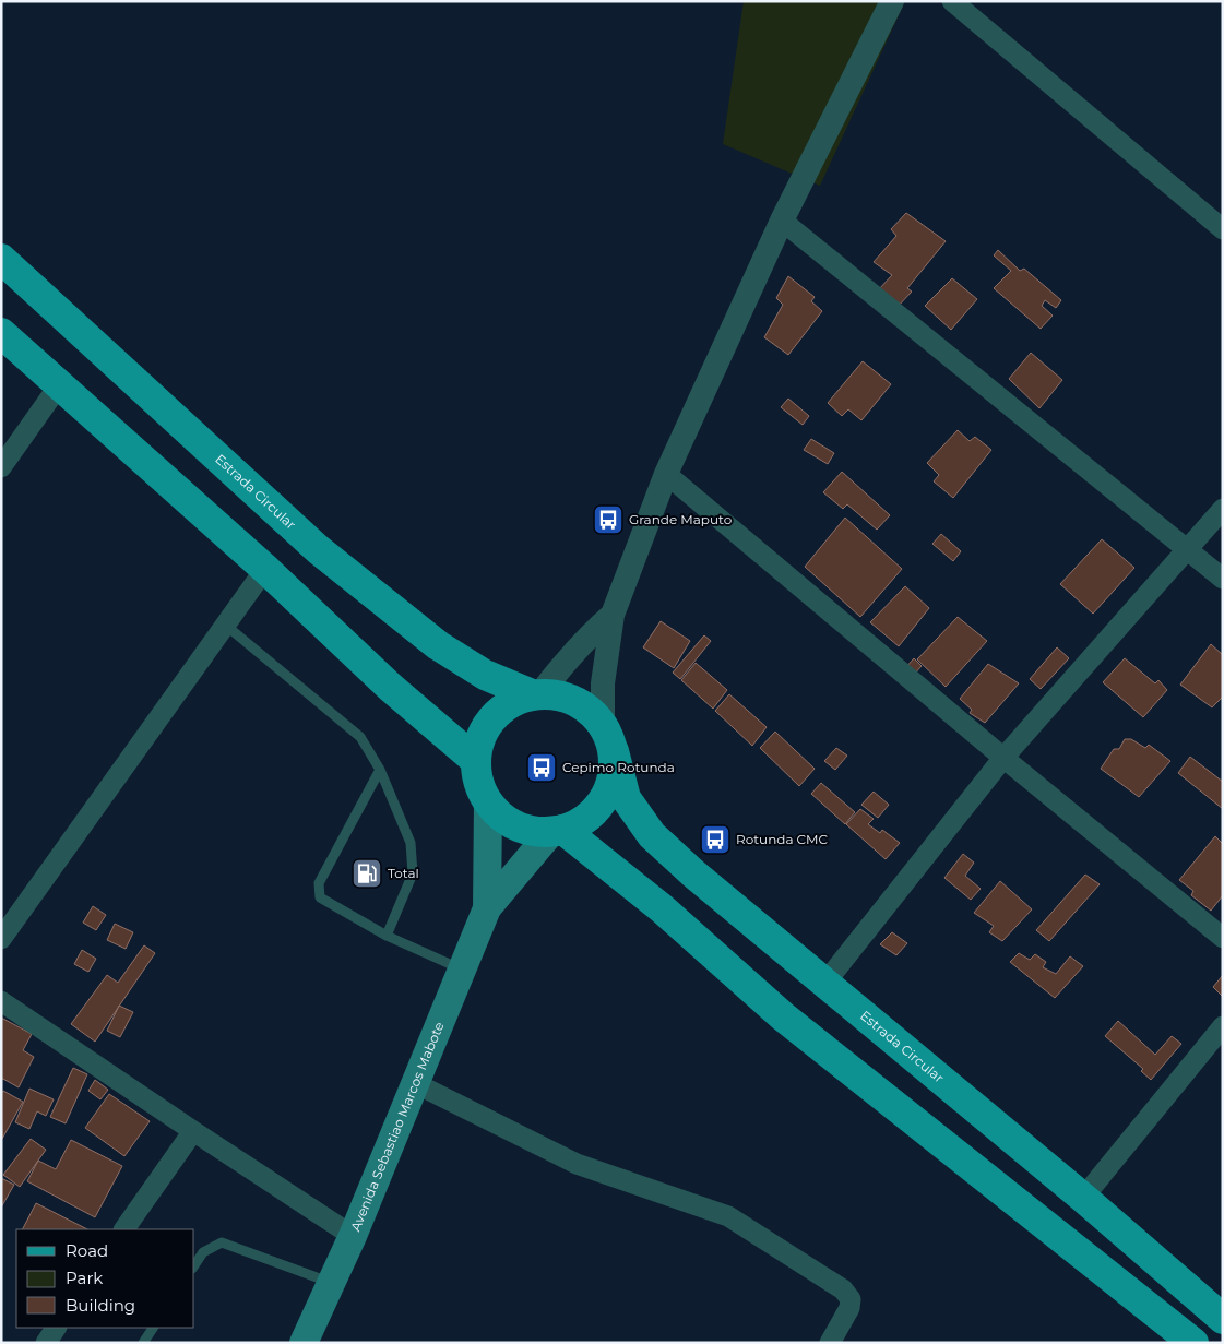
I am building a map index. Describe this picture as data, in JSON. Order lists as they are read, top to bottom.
{
  "streets": {
    "main road": ["Estrada Circular", "Avenida Sebastiao Marcos Mabote"]
  },
  "places": {
    "bus stop": ["Grande Maputo", "Cepimo Rotunda", "Rotunda CMC"],
    "fuel station": ["Total"]
  },
  "legend": ["Road", "Park", "Building"]
}
